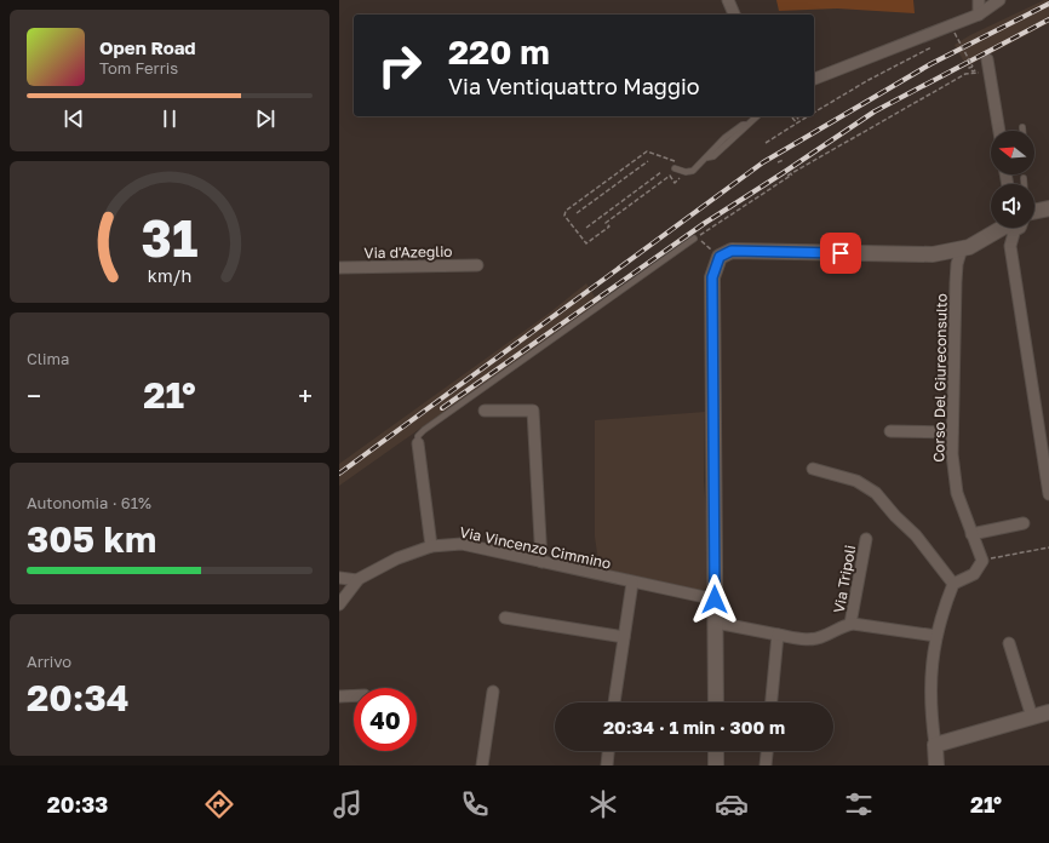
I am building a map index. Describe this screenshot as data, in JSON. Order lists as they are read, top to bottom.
{
  "streets": {
    "street": [
      "Via d'Azeglio",
      "Corso Del Giureconsulto",
      "Via Vincenzo Cimmino",
      "Via Tripoli"
    ]
  },
  "north": "left",
  "page": {
    "turn": ["220 m", "Via Ventiquattro Maggio"],
    "song": ["Open Road", "Tom Ferris"],
    "tile": [
      "Clima",
      ["Autonomia · 61%", "305 km"],
      ["Arrivo", "20:34"]
    ],
    "heat": ["−", "21°", "+"],
    "limit": "40",
    "trip": "20:34 · 1 min · 300 m",
    "tabs": ["20:33", "21°"],
    "gauge": ["31", "km/h"]
  }
}
